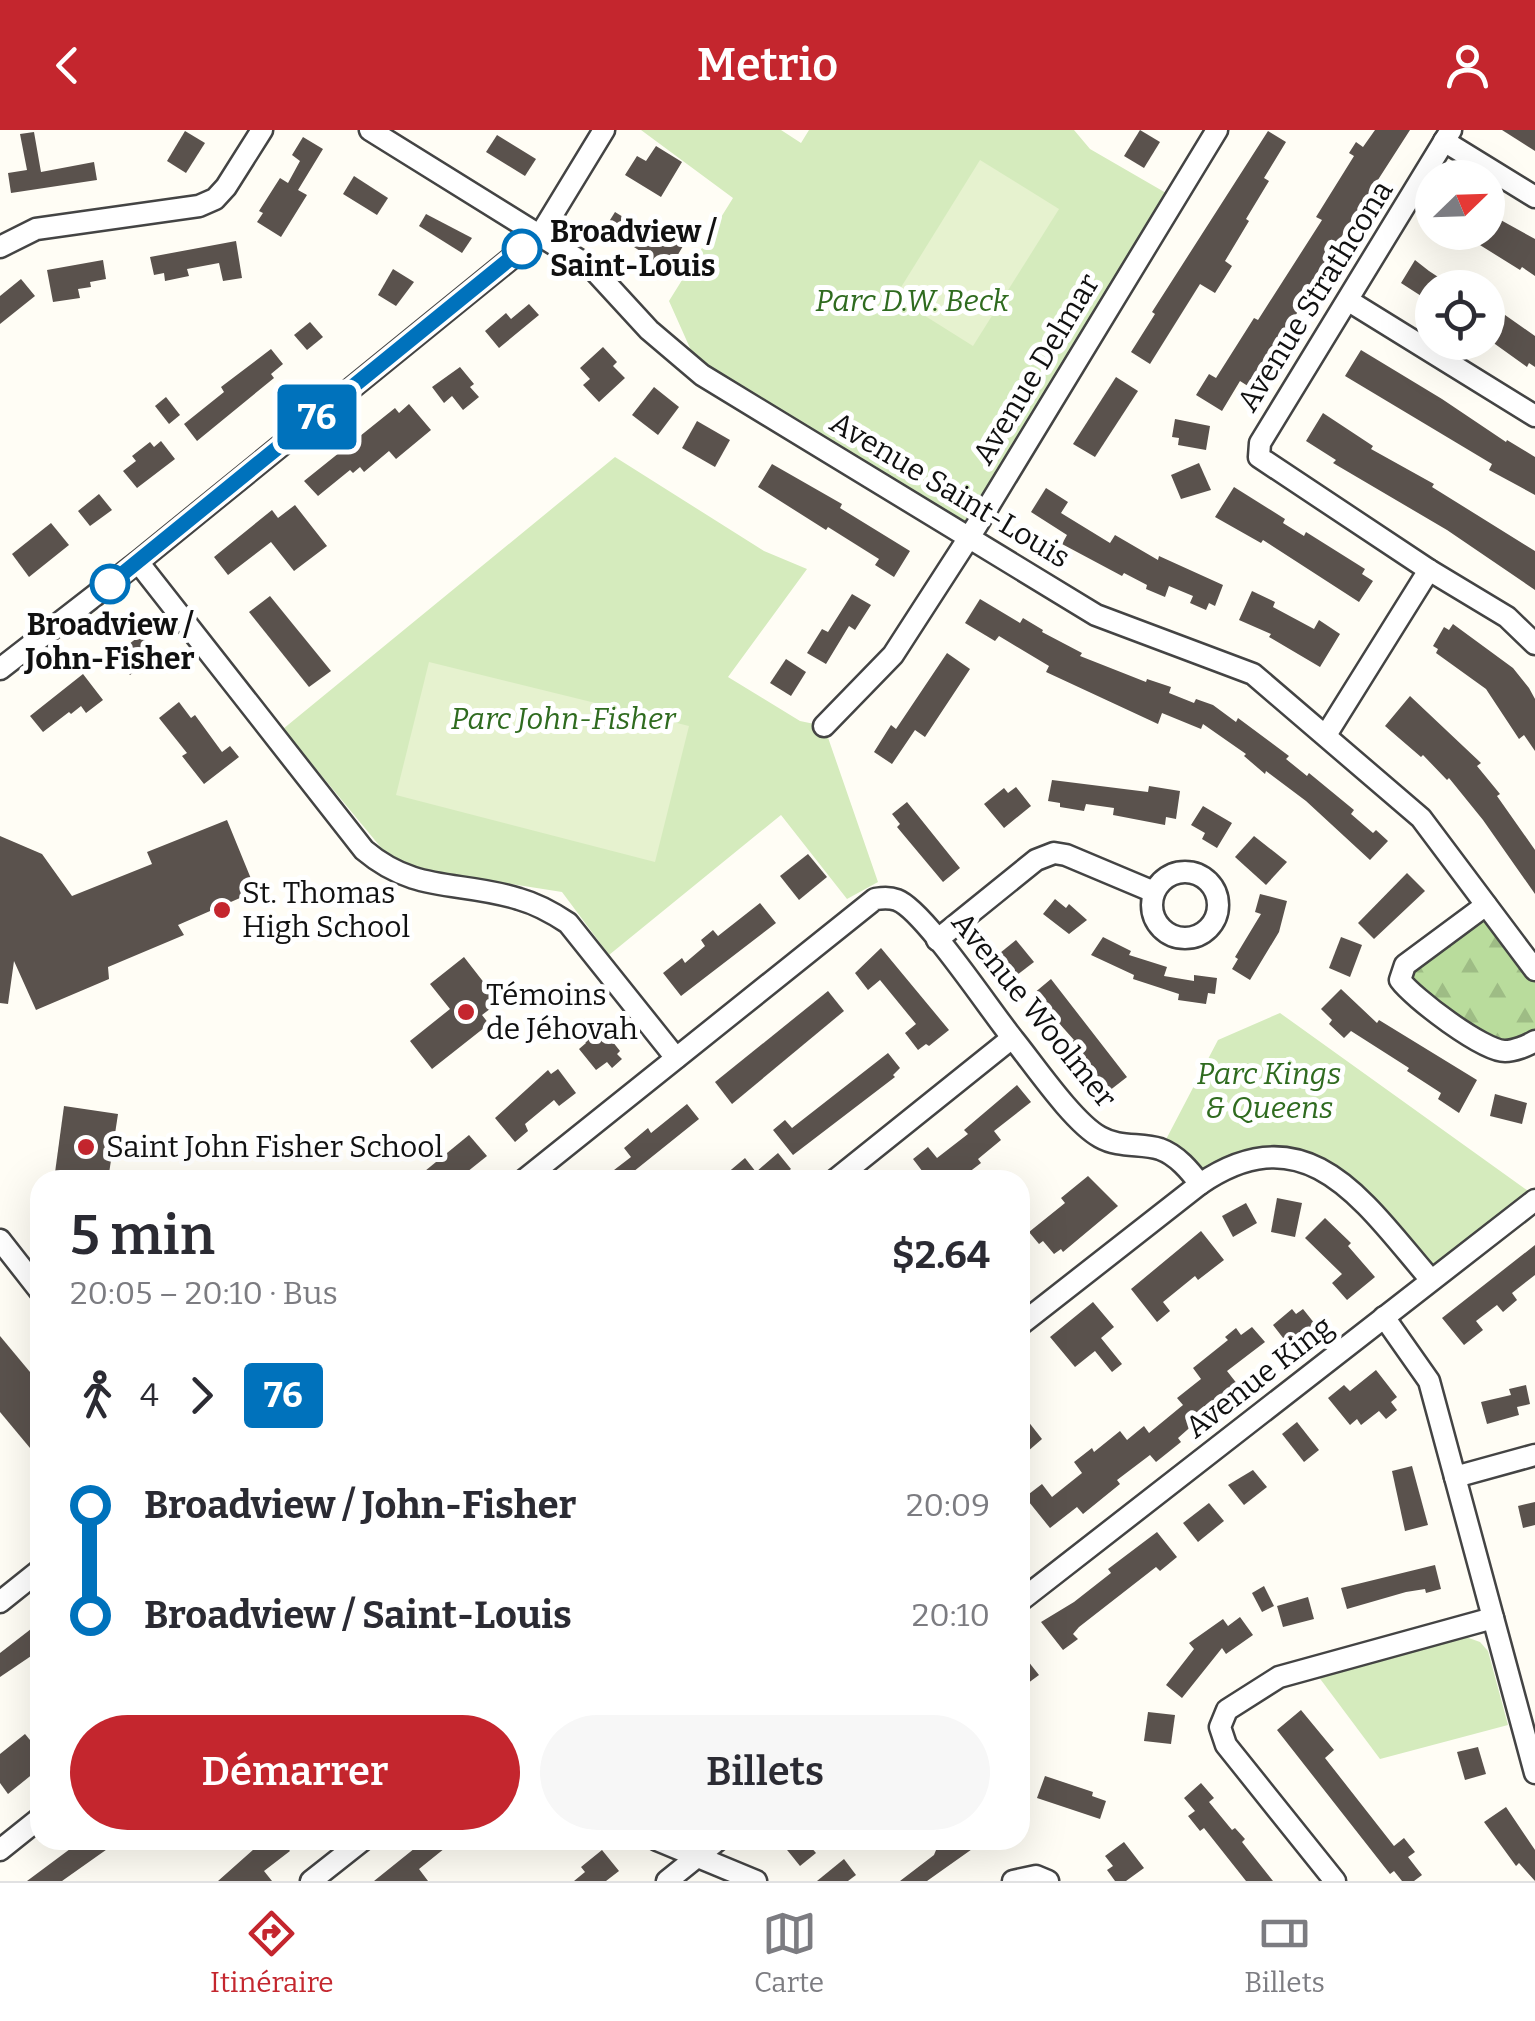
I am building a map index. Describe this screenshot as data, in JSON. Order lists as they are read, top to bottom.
{
  "streets": {
    "street": [
      "Avenue Strathcona",
      "Avenue Delmar",
      "Avenue Saint-Louis",
      "Avenue Woolmer",
      "Avenue King"
    ]
  },
  "crossings": [
    ["Avenue Delmar", "Avenue Saint-Louis"]
  ],
  "parks": ["Parc D.W. Beck", "Parc John-Fisher", "Parc Kings & Queens"],
  "places": [
    "Broadview / Saint-Louis",
    "Broadview / John-Fisher",
    "St. Thomas High School",
    "Témoins de Jéhovah",
    "Saint John Fisher School"
  ],
  "lines": ["bus line 76"],
  "north": "top right",
  "page": {
    "header": "Metrio",
    "on_map": "76",
    "heading": ["5 min", "20:05 – 20:10 · Bus", "$2.64"],
    "legs": ["4", "76"],
    "list": [
      {
        "name": "Broadview / John-Fisher",
        "value": "20:09"
      },
      {
        "name": "Broadview / Saint-Louis",
        "value": "20:10"
      }
    ],
    "buttons": ["Démarrer", "Billets"],
    "tabs": ["Itinéraire", "Carte", "Billets"]
  }
}
